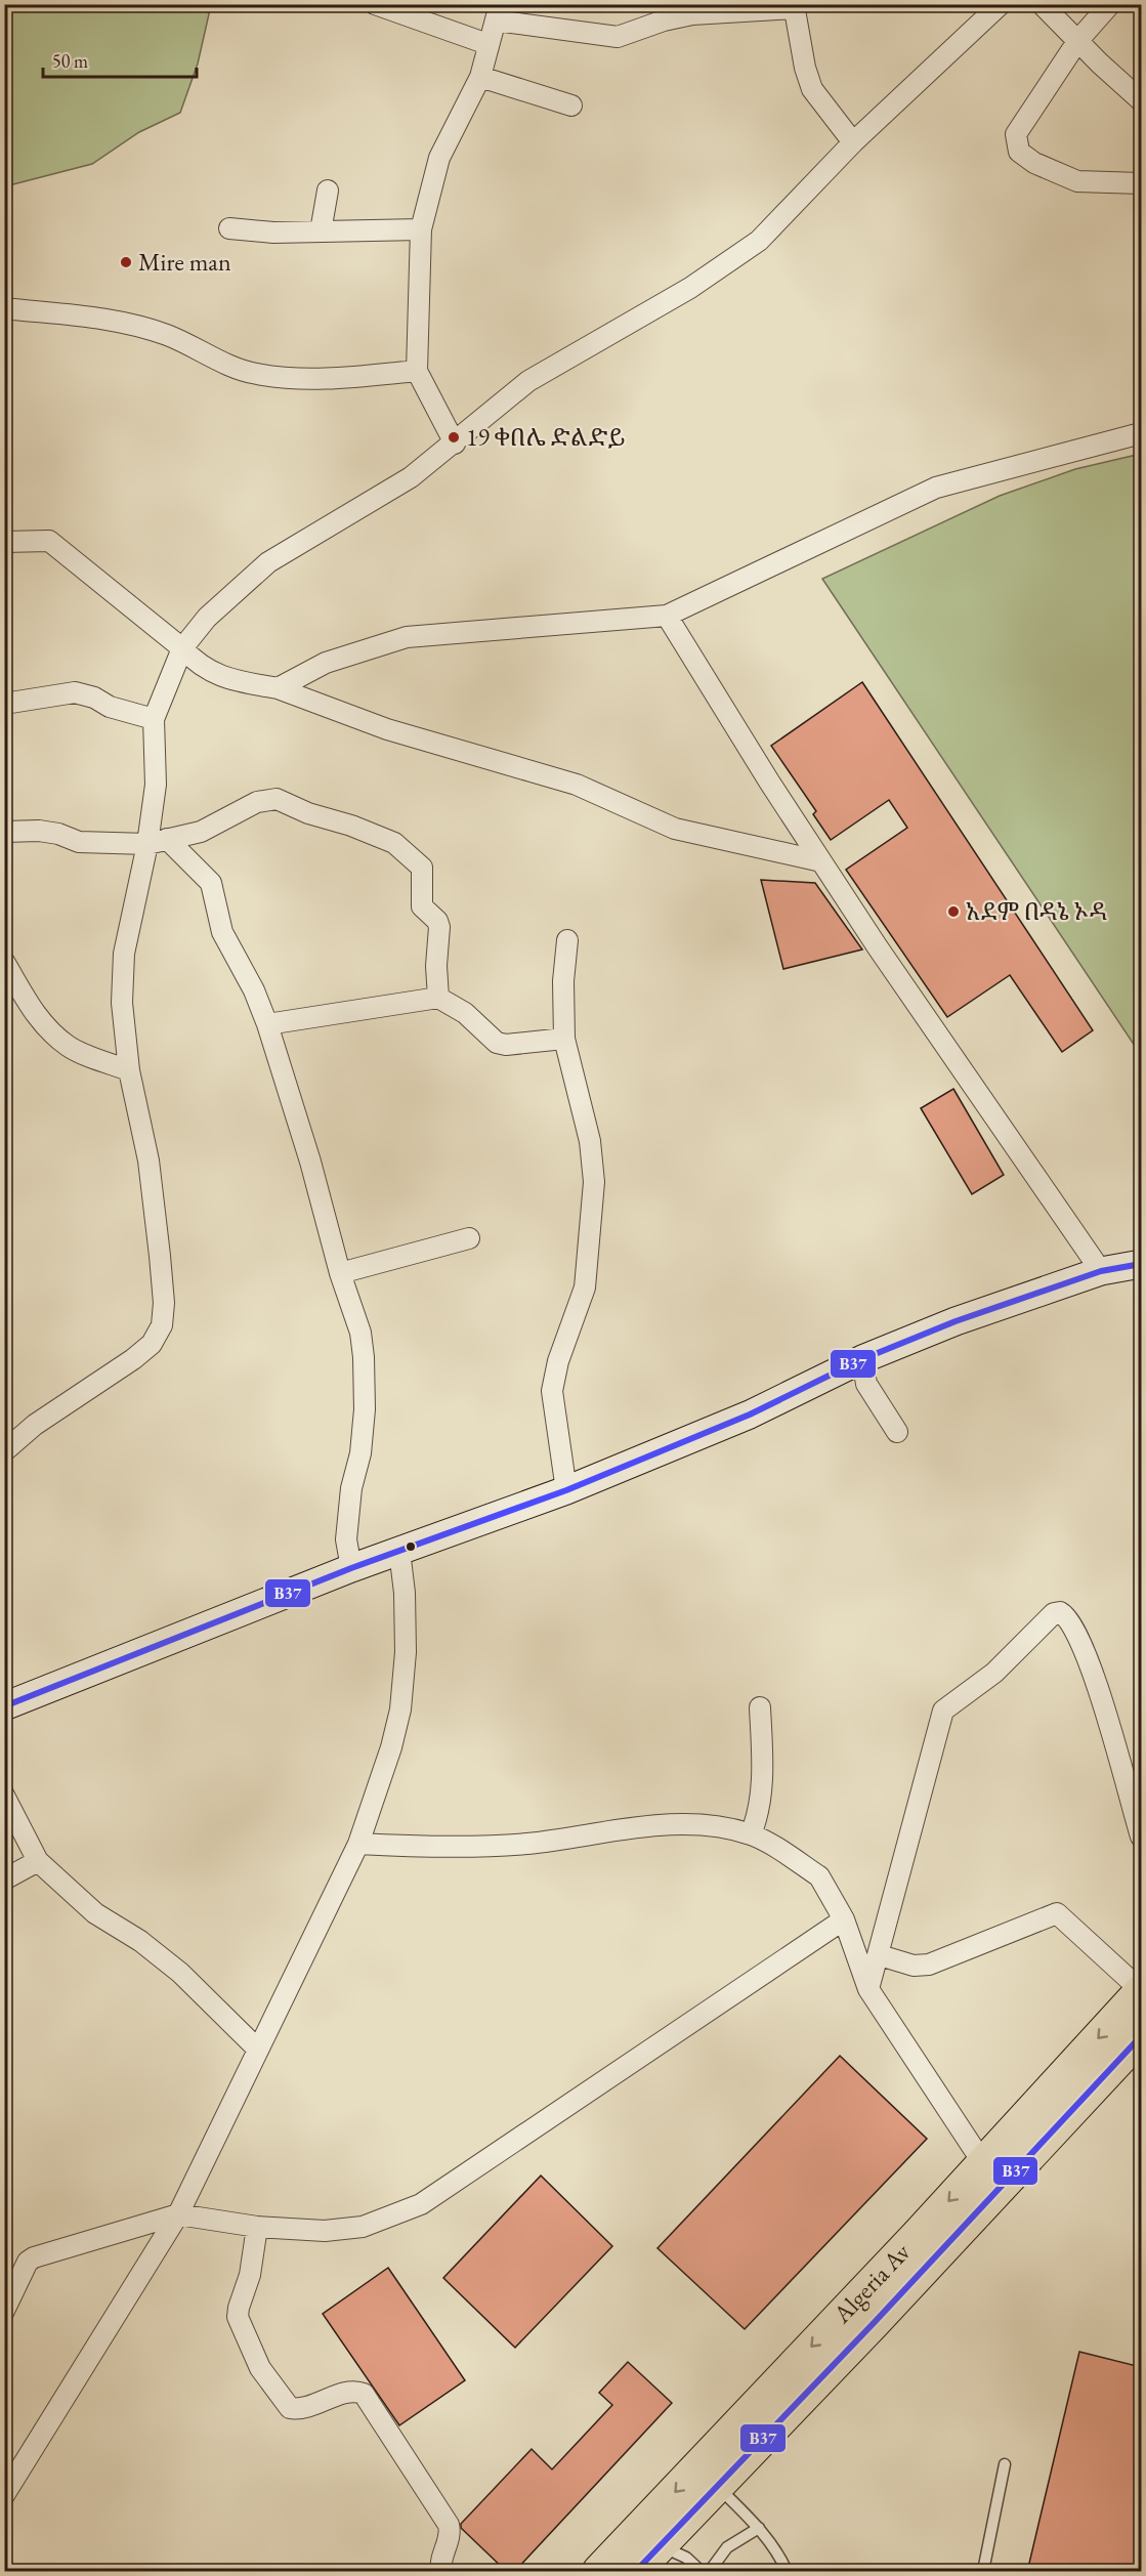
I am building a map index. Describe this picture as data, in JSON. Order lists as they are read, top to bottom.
{
  "streets": {
    "main road": ["Algeria Av"]
  },
  "places": ["Mire man", "19 ቀበሌ ድልድይ", "አደም በዳኔ ኦዳ"],
  "lines": ["transit line B37"],
  "scale_bar": "50 m"
}
